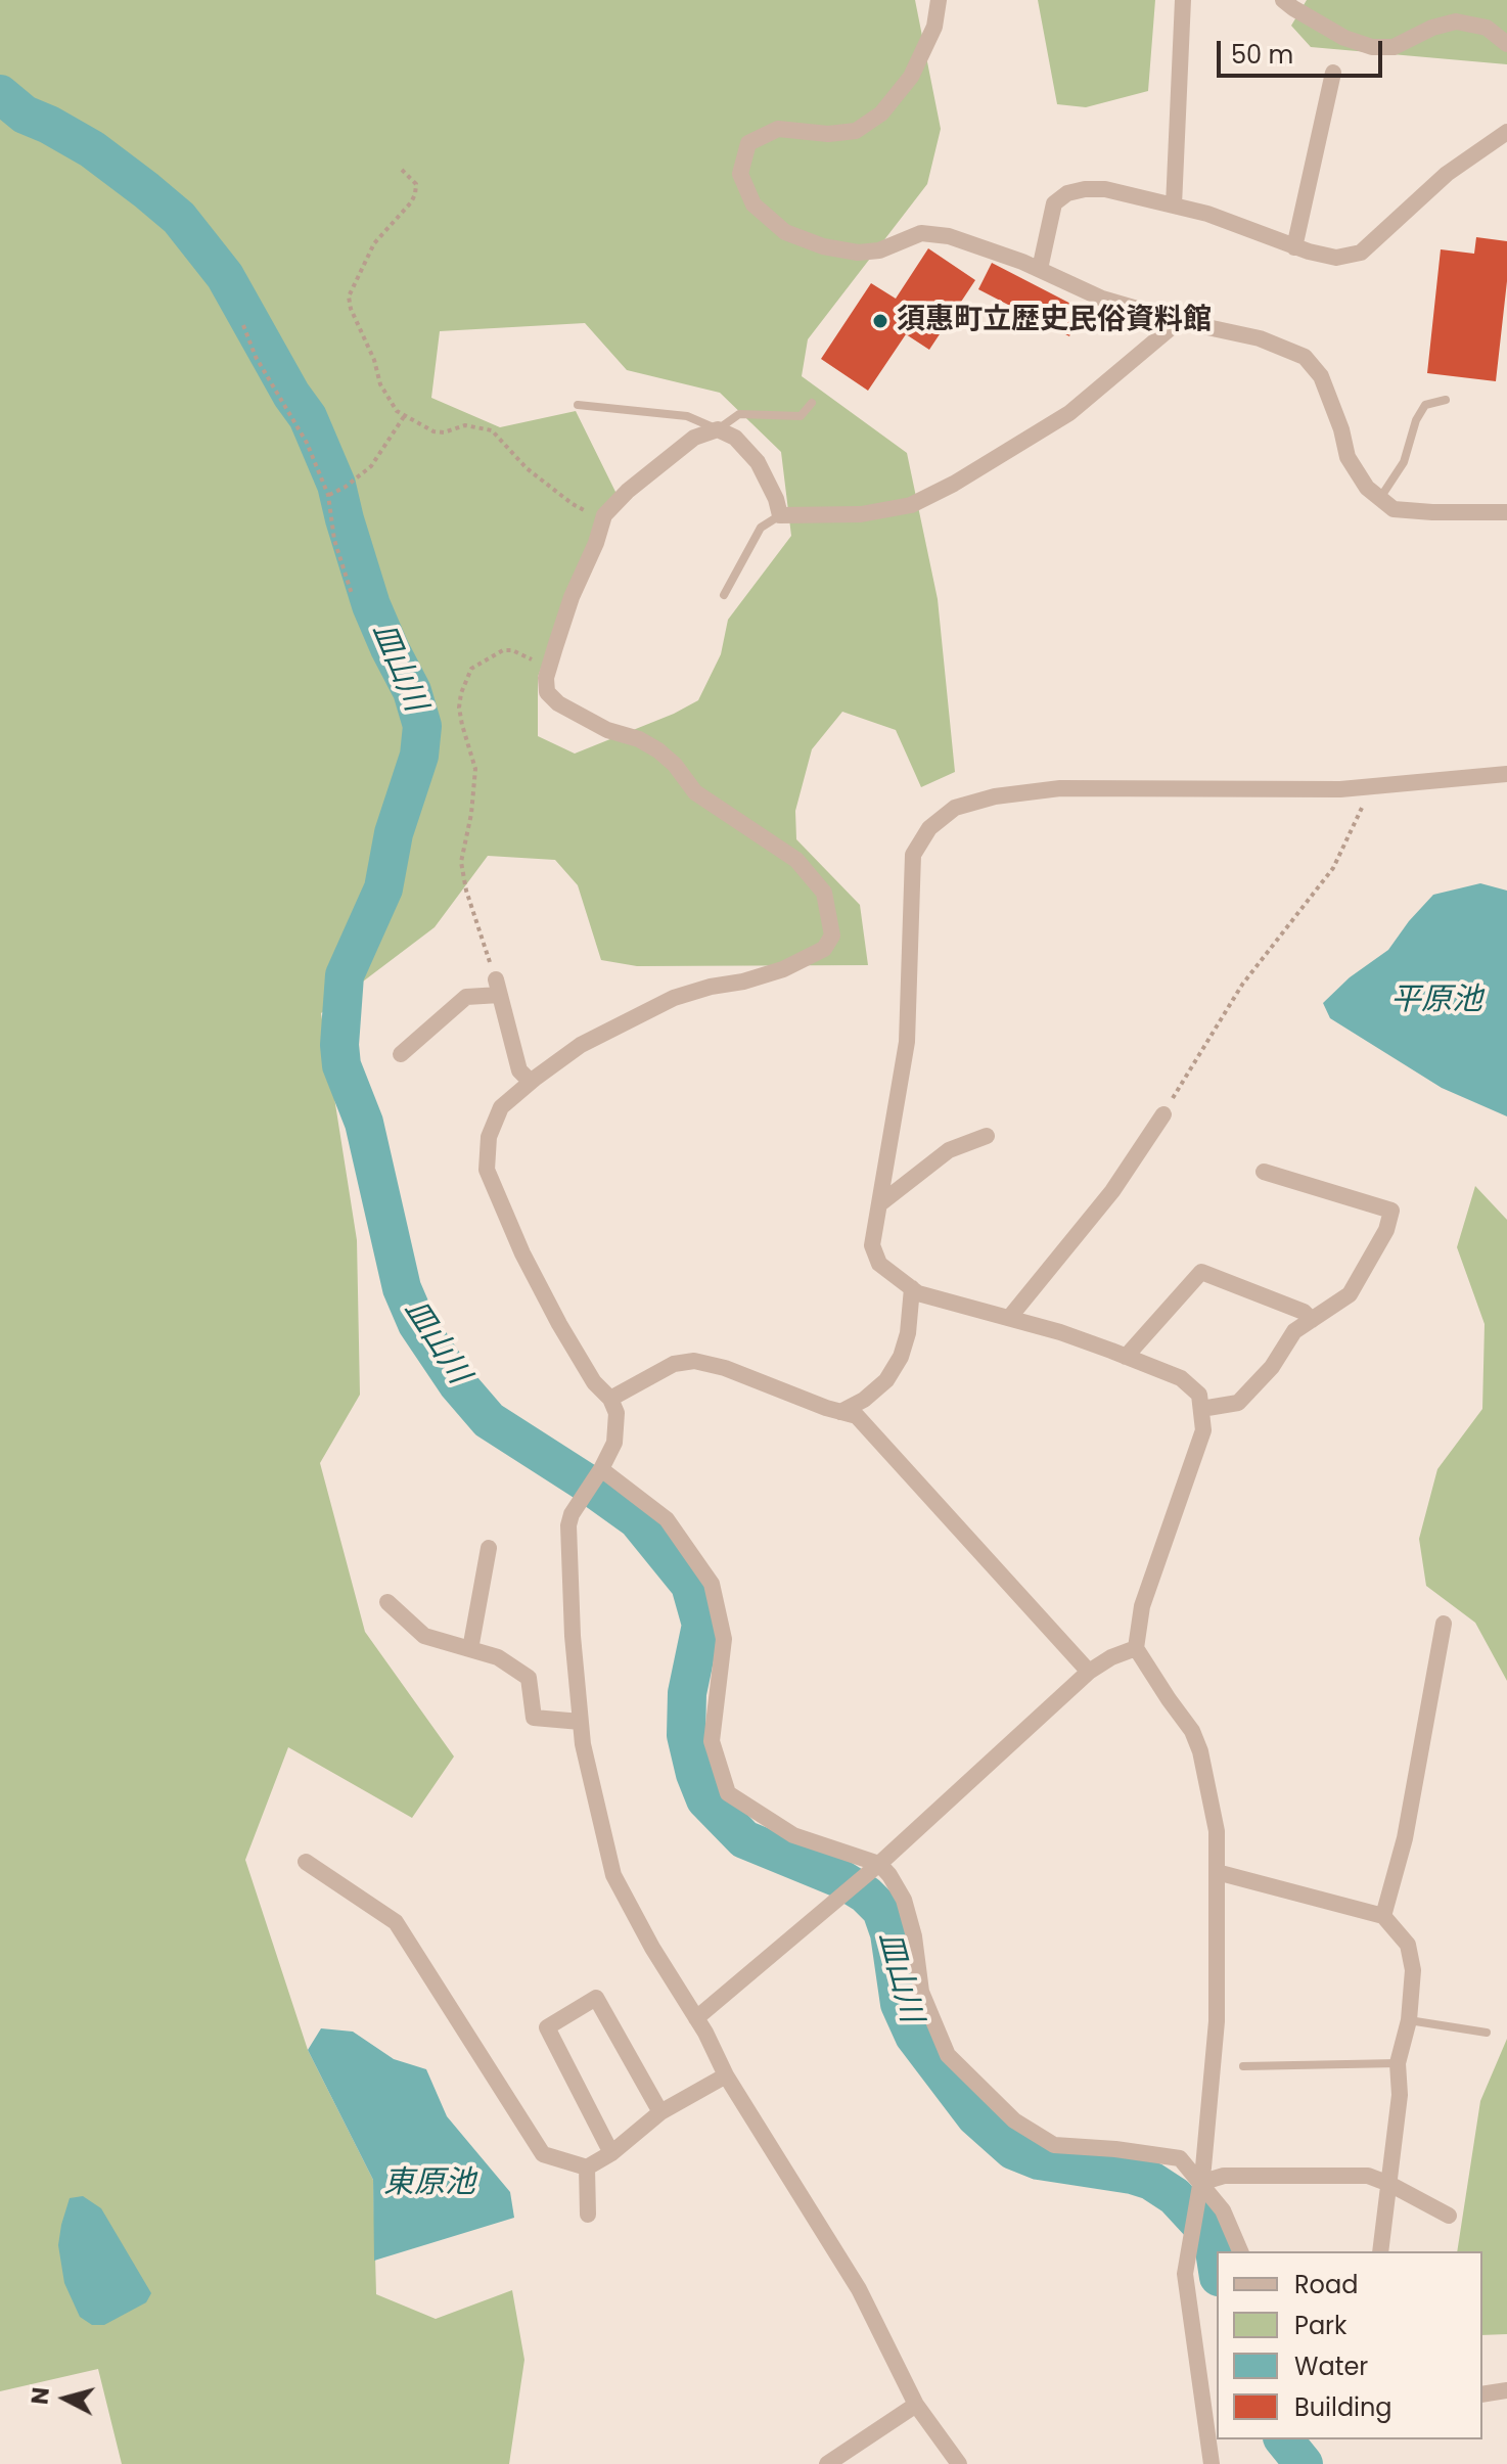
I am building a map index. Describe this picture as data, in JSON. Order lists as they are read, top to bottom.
{
  "water": ["皿山川", "平原池", "東原池"],
  "places": ["須惠町立歴史民俗資料館"],
  "legend": [
    "Road",
    "Park",
    "Water",
    "Building"
  ],
  "scale_bar": "50 m",
  "north": "left"
}
